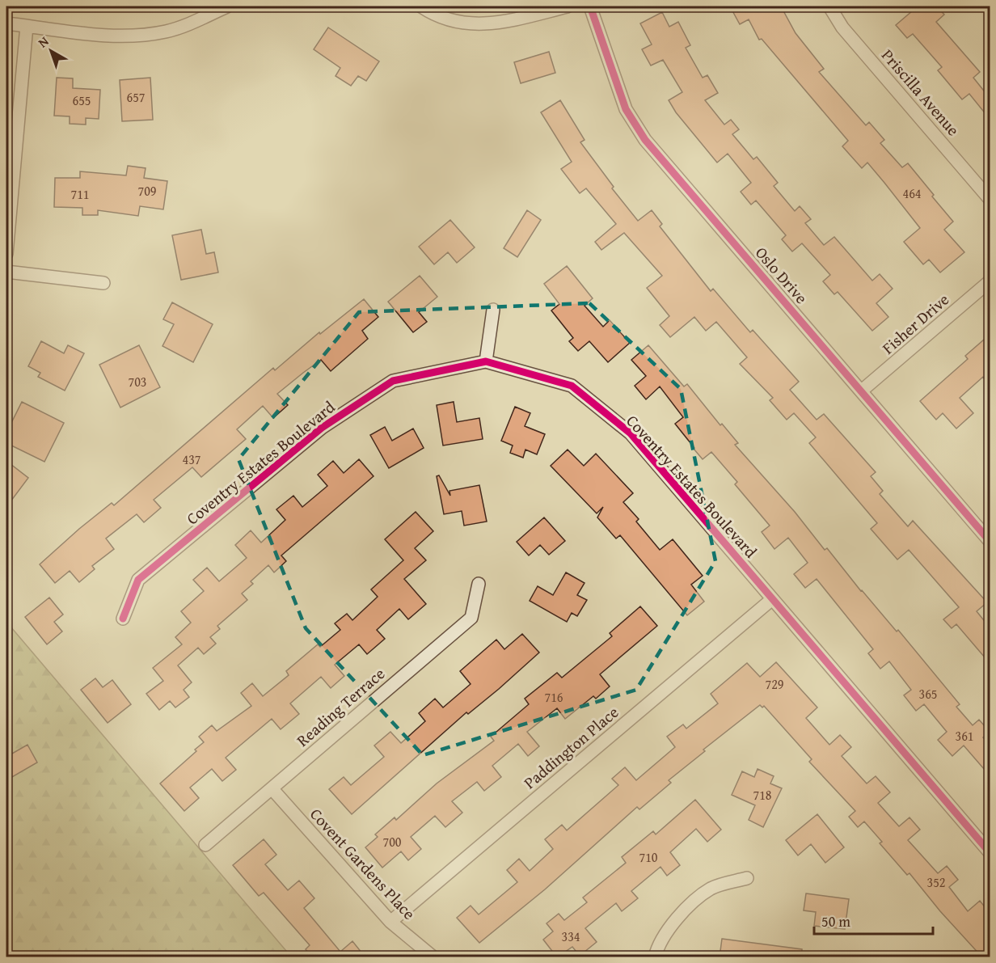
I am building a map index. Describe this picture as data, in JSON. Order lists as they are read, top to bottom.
{
  "streets": {
    "street": [
      "Priscilla Avenue",
      "Oslo Drive",
      "Fisher Drive",
      "Coventry Estates Boulevard",
      "Reading Terrace",
      "Paddington Place",
      "Covent Gardens Place"
    ]
  },
  "crossings": [
    ["Oslo Drive", "Fisher Drive"],
    ["Coventry Estates Boulevard", "Paddington Place"],
    ["Reading Terrace", "Covent Gardens Place"],
    ["Paddington Place", "Covent Gardens Place"]
  ],
  "house_numbers": [
    "657",
    "655",
    "709",
    "464",
    "711",
    "703",
    "437",
    "729",
    "365",
    "716",
    "361",
    "718",
    "700",
    "710",
    "352",
    "334"
  ],
  "scale_bar": "50 m",
  "north": "top left"
}
